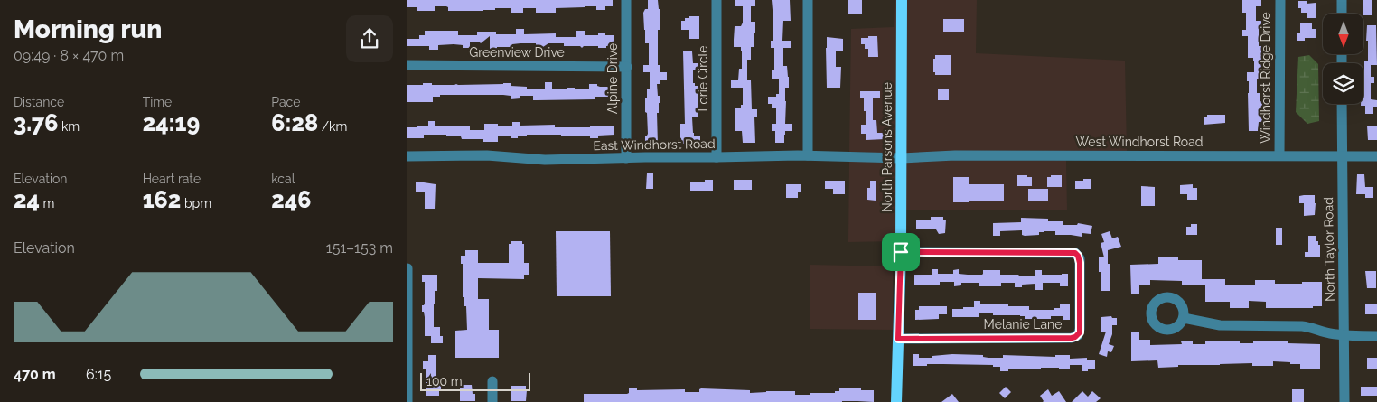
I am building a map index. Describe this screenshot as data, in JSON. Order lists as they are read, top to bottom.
{
  "streets": {
    "main road": ["North Parsons Avenue"],
    "street": [
      "Greenview Drive",
      "Windhorst Ridge Drive",
      "Alpine Drive",
      "Lorie Circle",
      "West Windhorst Road",
      "East Windhorst Road",
      "North Taylor Road",
      "Melanie Lane"
    ]
  },
  "crossings": [
    ["Greenview Drive", "Alpine Drive"],
    ["Windhorst Ridge Drive", "West Windhorst Road"],
    ["Alpine Drive", "East Windhorst Road"],
    ["Lorie Circle", "East Windhorst Road"],
    ["West Windhorst Road", "East Windhorst Road"],
    ["West Windhorst Road", "North Parsons Avenue"],
    ["West Windhorst Road", "North Taylor Road"],
    ["East Windhorst Road", "North Parsons Avenue"],
    ["North Parsons Avenue", "Melanie Lane"]
  ],
  "scale_bar": "100 m",
  "north": "bottom",
  "page": {
    "heading": ["Morning run", "09:49 · 8 × 470 m"],
    "stats": [
      ["Distance", "3.76 km"],
      ["Time", "24:19"],
      ["Pace", "6:28 /km"],
      ["Elevation", "24 m"],
      ["Heart rate", "162 bpm"],
      ["kcal", "246"]
    ],
    "chart": ["Elevation", "151–153 m"],
    "list": [
      {
        "name": "470 m",
        "note": "6:15"
      }
    ],
    "scale": "100 m"
  }
}
